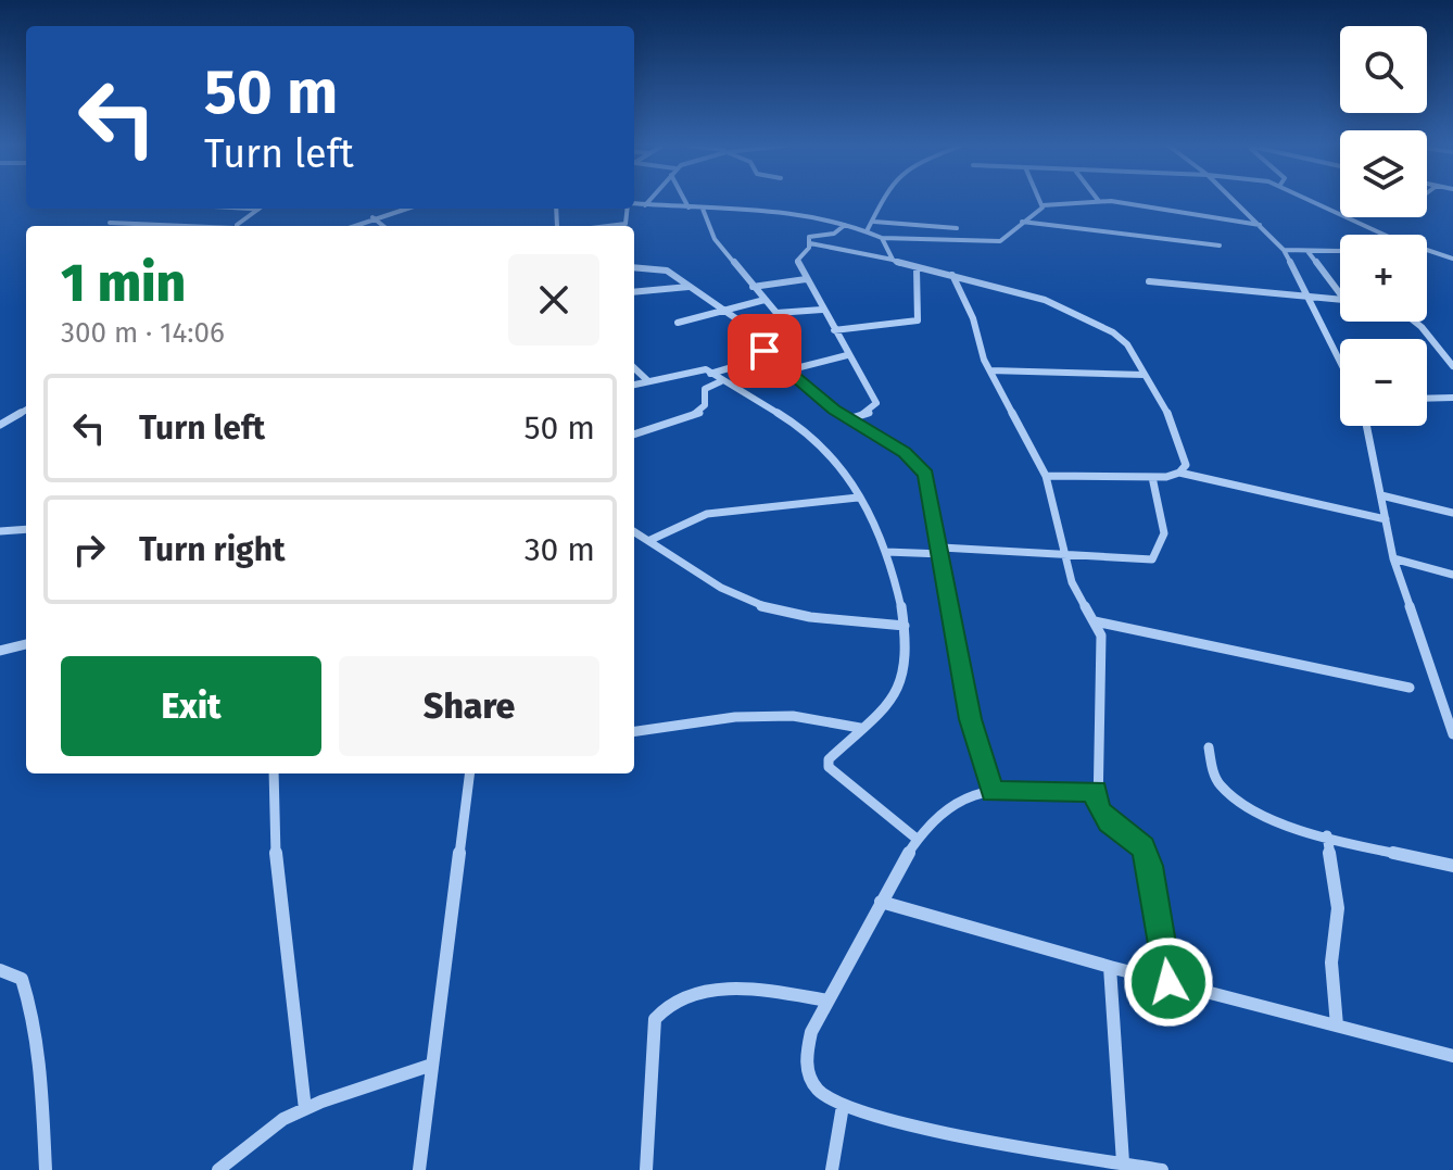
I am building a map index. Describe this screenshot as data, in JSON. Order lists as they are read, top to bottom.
{
  "page": {
    "map_buttons": ["+", "−"],
    "turn": ["50 m", "Turn left"],
    "heading": ["1 min", "300 m · 14:06"],
    "list": [
      {
        "name": "Turn left",
        "value": "50 m"
      },
      {
        "name": "Turn right",
        "value": "30 m"
      }
    ],
    "buttons": ["Exit", "Share"]
  }
}
